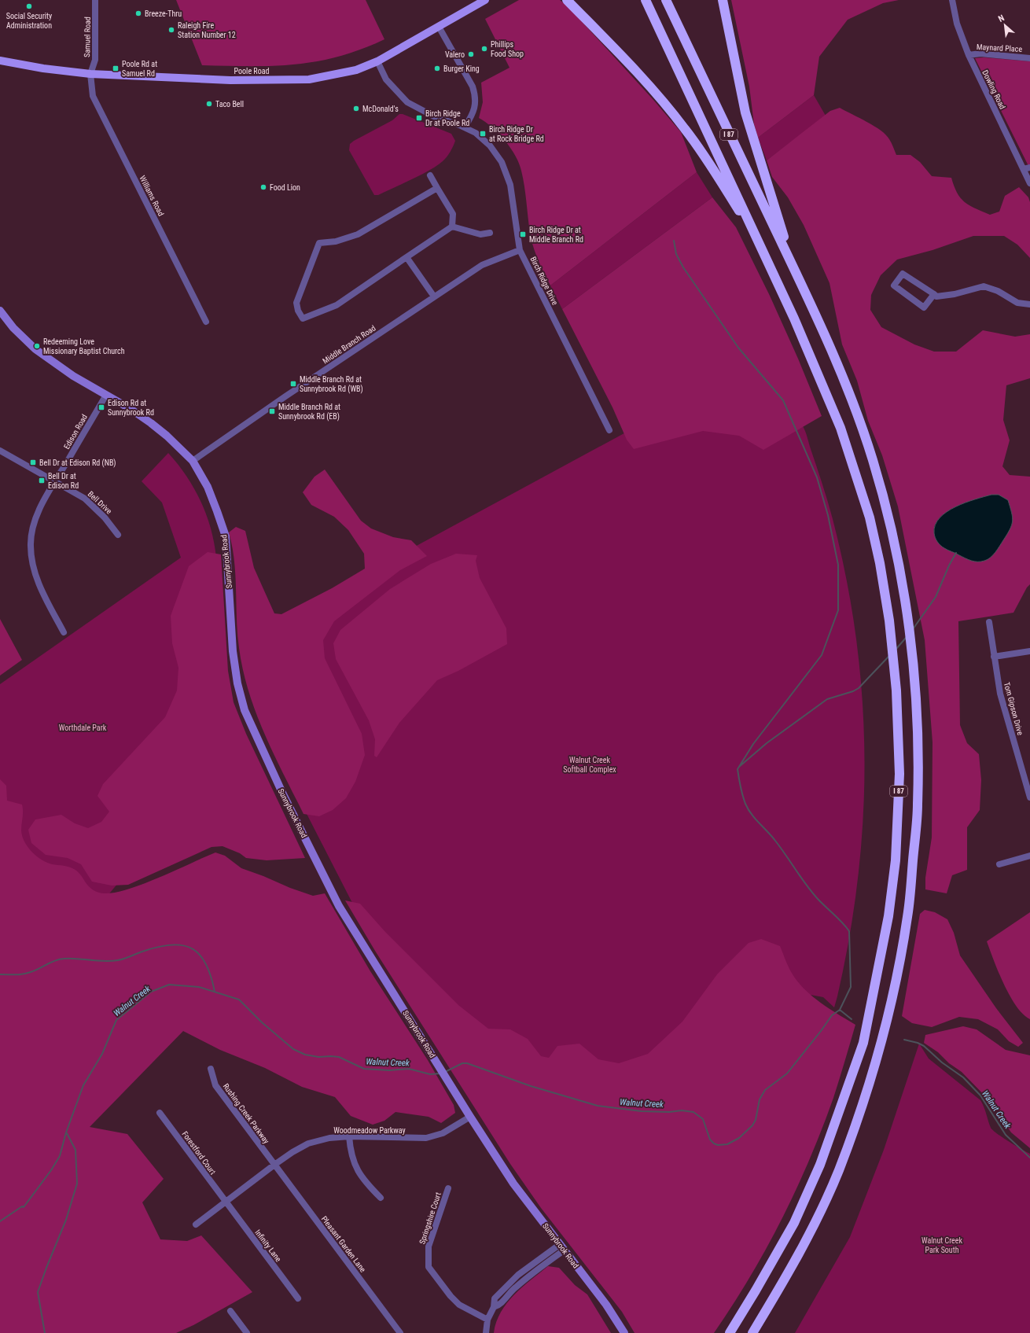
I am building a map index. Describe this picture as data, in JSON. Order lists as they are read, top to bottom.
{
  "streets": {
    "highway": ["I 87"],
    "main road": ["Poole Road", "Sunnybrook Road"],
    "street": [
      "Samuel Road",
      "Maynard Place",
      "Dowling Road",
      "Williams Road",
      "Birch Ridge Drive",
      "Middle Branch Road",
      "Edison Road",
      "Bell Drive",
      "Tom Gipson Drive",
      "Rushing Creek Parkway",
      "Woodmeadow Parkway",
      "Forestford Court",
      "Springshire Court",
      "Pleasant Garden Lane",
      "Infinity Lane"
    ]
  },
  "crossings": [
    ["Samuel Road", "Poole Road"],
    ["Samuel Road", "Williams Road"],
    ["Maynard Place", "Dowling Road"],
    ["Poole Road", "Williams Road"],
    ["Poole Road", "Birch Ridge Drive"],
    ["Birch Ridge Drive", "Middle Branch Road"],
    ["Middle Branch Road", "Sunnybrook Road"],
    ["Edison Road", "Bell Drive"],
    ["Edison Road", "Sunnybrook Road"],
    ["Sunnybrook Road", "Woodmeadow Parkway"],
    ["Rushing Creek Parkway", "Woodmeadow Parkway"],
    ["Rushing Creek Parkway", "Pleasant Garden Lane"],
    ["Woodmeadow Parkway", "Forestford Court"],
    ["Woodmeadow Parkway", "Pleasant Garden Lane"],
    ["Woodmeadow Parkway", "Infinity Lane"],
    ["Forestford Court", "Infinity Lane"]
  ],
  "water": ["Walnut Creek"],
  "parks": ["Worthdale Park", "Walnut Creek Softball Complex", "Walnut Creek Park South"],
  "places": {
    "other": [
      "Social Security Administration",
      "Breeze-Thru",
      "Raleigh Fire Station Number 12",
      "Phillips Food Shop",
      "Valero",
      "Burger King",
      "Taco Bell",
      "McDonald's",
      "Food Lion",
      "Redeeming Love Missionary Baptist Church"
    ],
    "transit": [
      "Poole Rd at Samuel Rd",
      "Birch Ridge Dr at Poole Rd",
      "Birch Ridge Dr at Rock Bridge Rd",
      "Birch Ridge Dr at Middle Branch Rd",
      "Middle Branch Rd at Sunnybrook Rd (WB)",
      "Edison Rd at Sunnybrook Rd",
      "Middle Branch Rd at Sunnybrook Rd (EB)",
      "Bell Dr at Edison Rd (NB)",
      "Bell Dr at Edison Rd"
    ]
  },
  "north": "top left"
}
